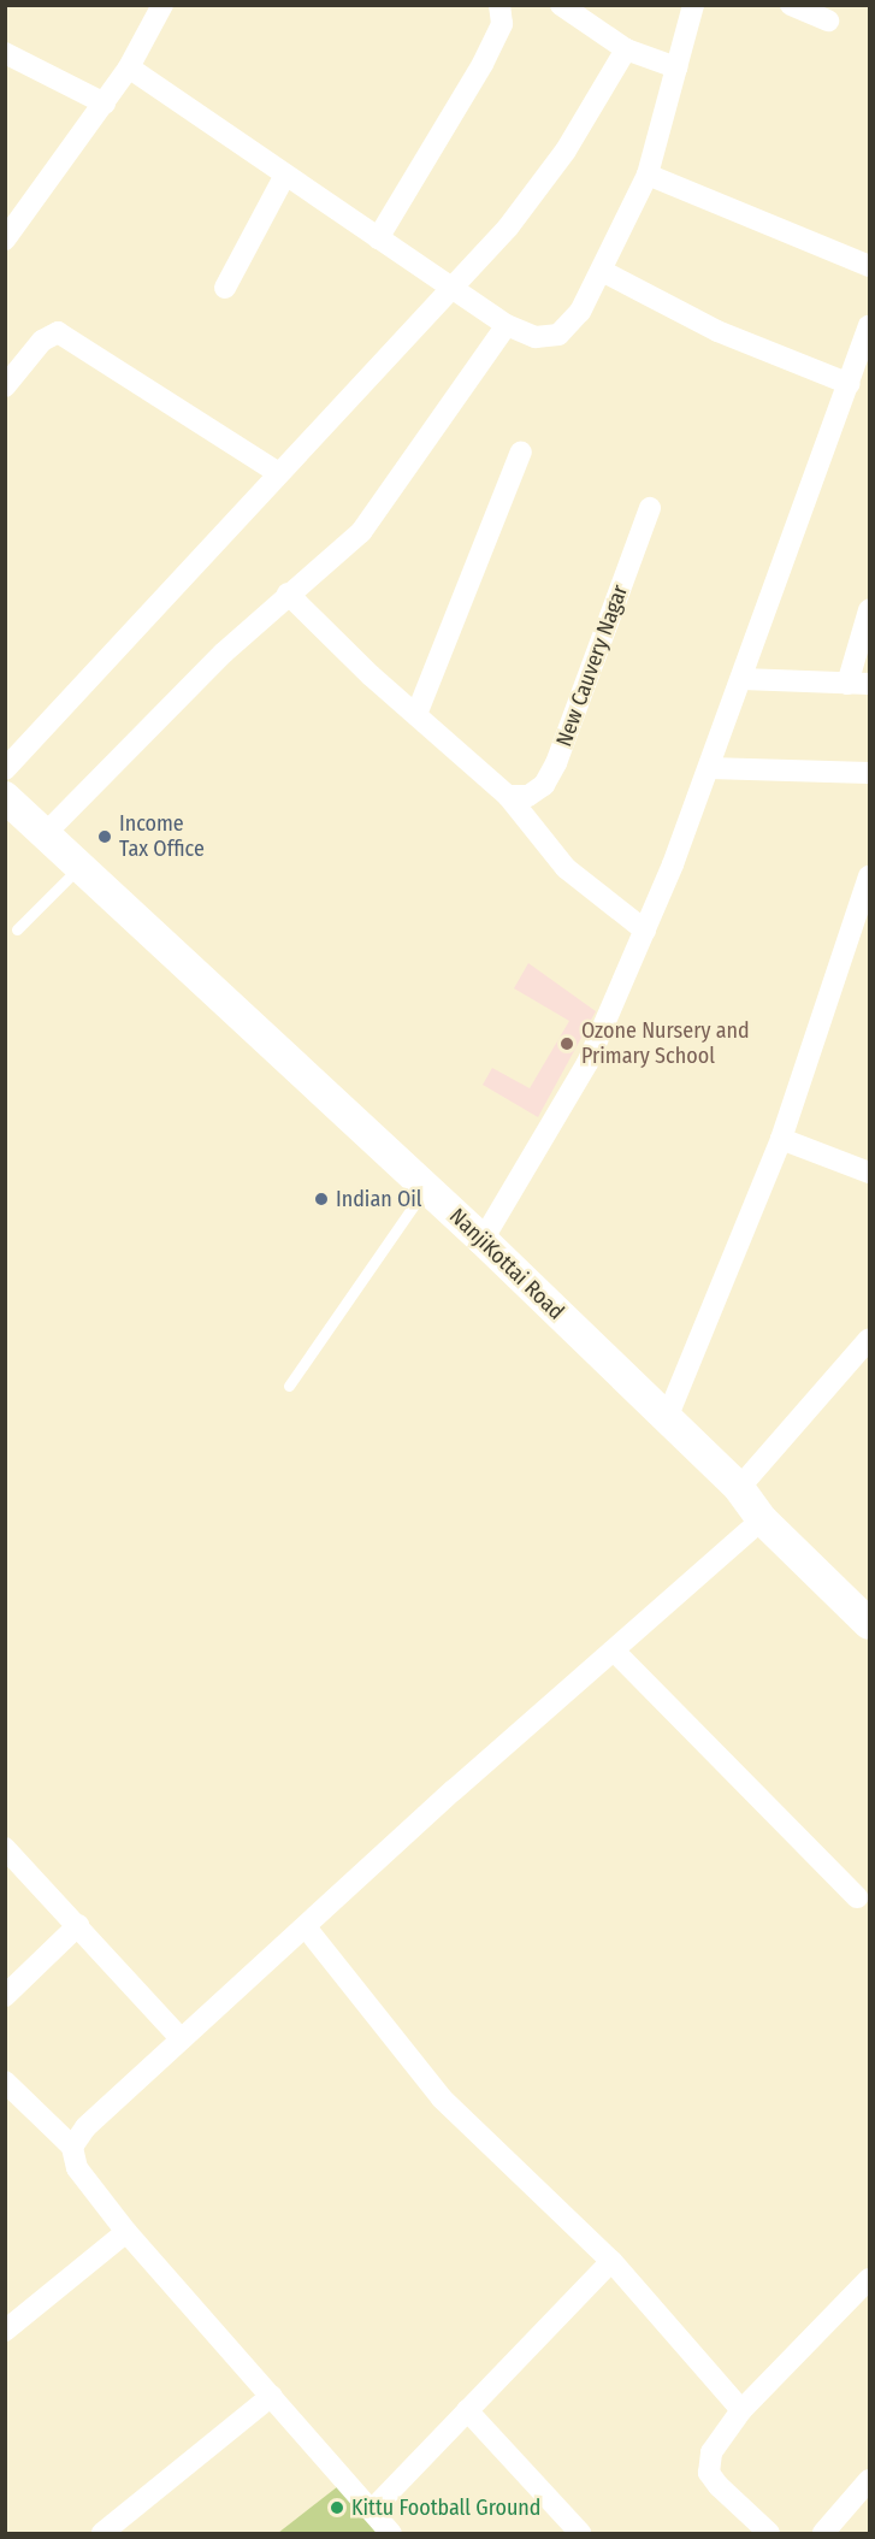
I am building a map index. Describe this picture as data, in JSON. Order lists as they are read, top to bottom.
{
  "streets": {
    "main road": ["NanjiKottai Road"],
    "street": ["New Cauvery Nagar"]
  },
  "places": [
    "Income Tax Office",
    "Ozone Nursery and Primary School",
    "Indian Oil",
    "Kittu Football Ground"
  ]
}
